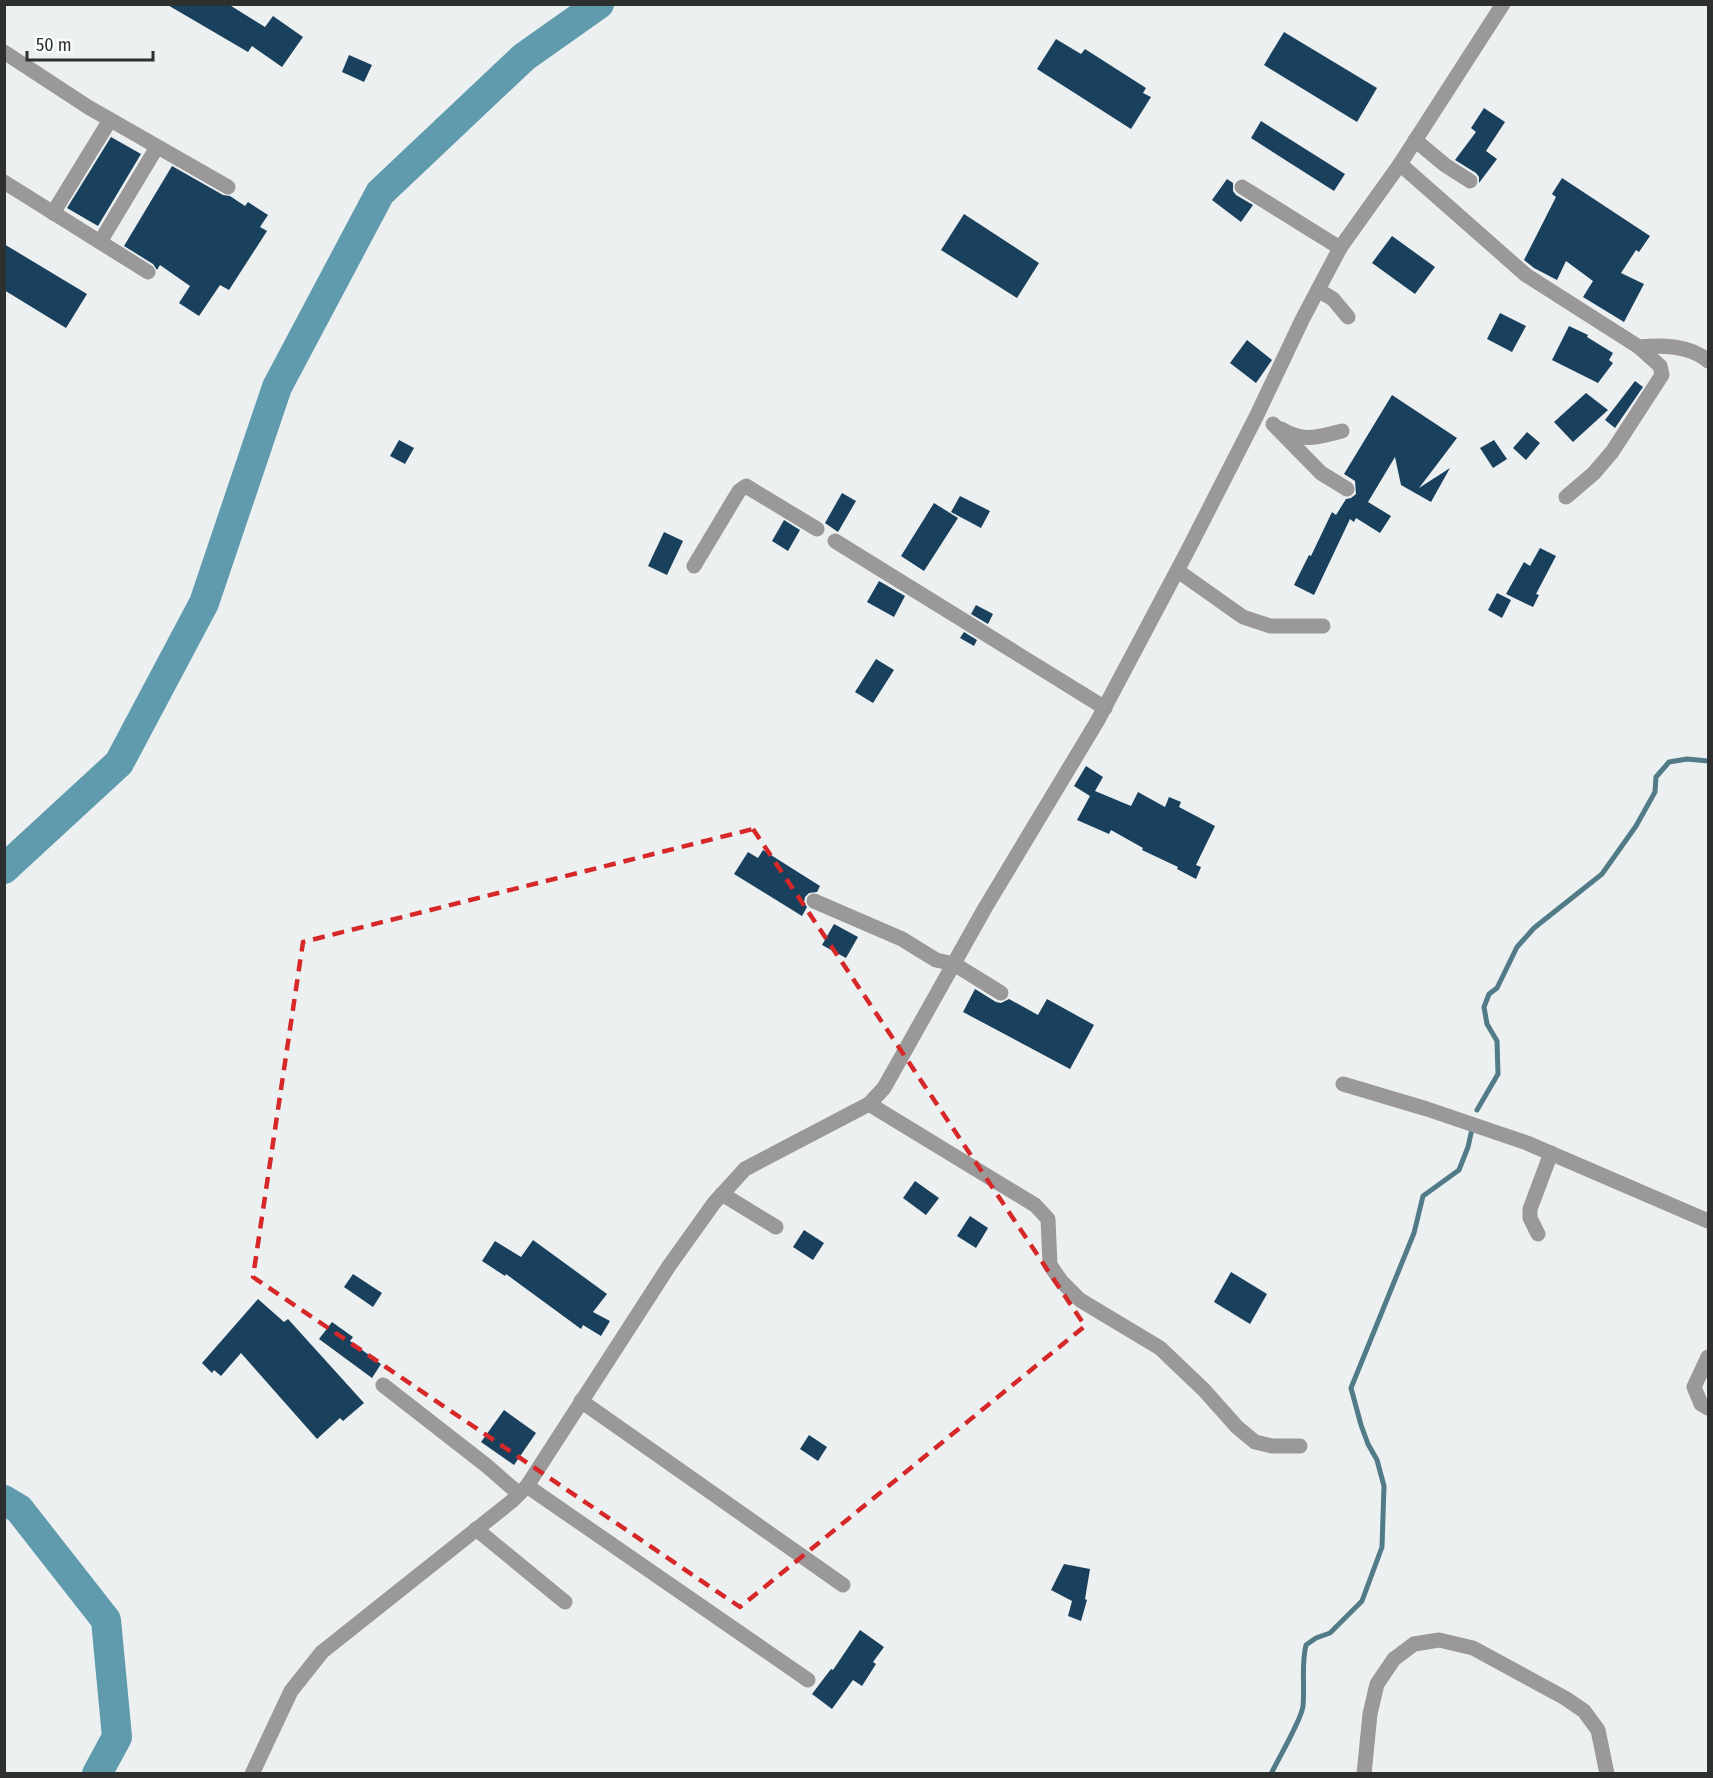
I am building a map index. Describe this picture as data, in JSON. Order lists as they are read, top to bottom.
{
  "scale_bar": "50 m"
}
